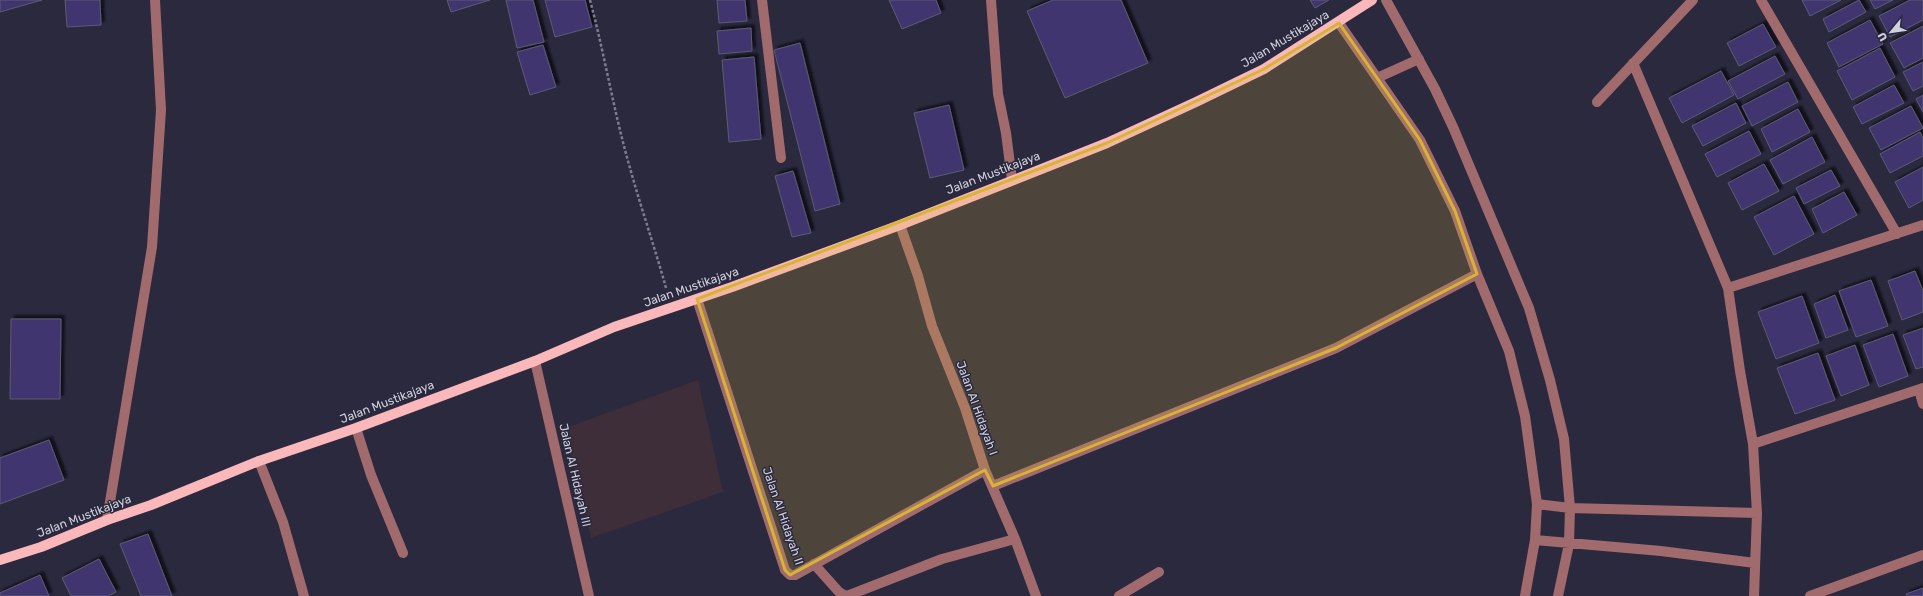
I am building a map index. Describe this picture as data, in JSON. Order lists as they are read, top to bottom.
{
  "streets": {
    "main road": ["Jalan Mustikajaya"],
    "street": ["Jalan Al Hidayah I", "Jalan Al Hidayah III", "Jalan Al Hidayah II"]
  },
  "crossings": [
    ["Jalan Mustikajaya", "Jalan Al Hidayah I"],
    ["Jalan Mustikajaya", "Jalan Al Hidayah III"],
    ["Jalan Mustikajaya", "Jalan Al Hidayah II"],
    ["Jalan Al Hidayah I", "Jalan Al Hidayah II"]
  ],
  "north": "bottom left"
}
